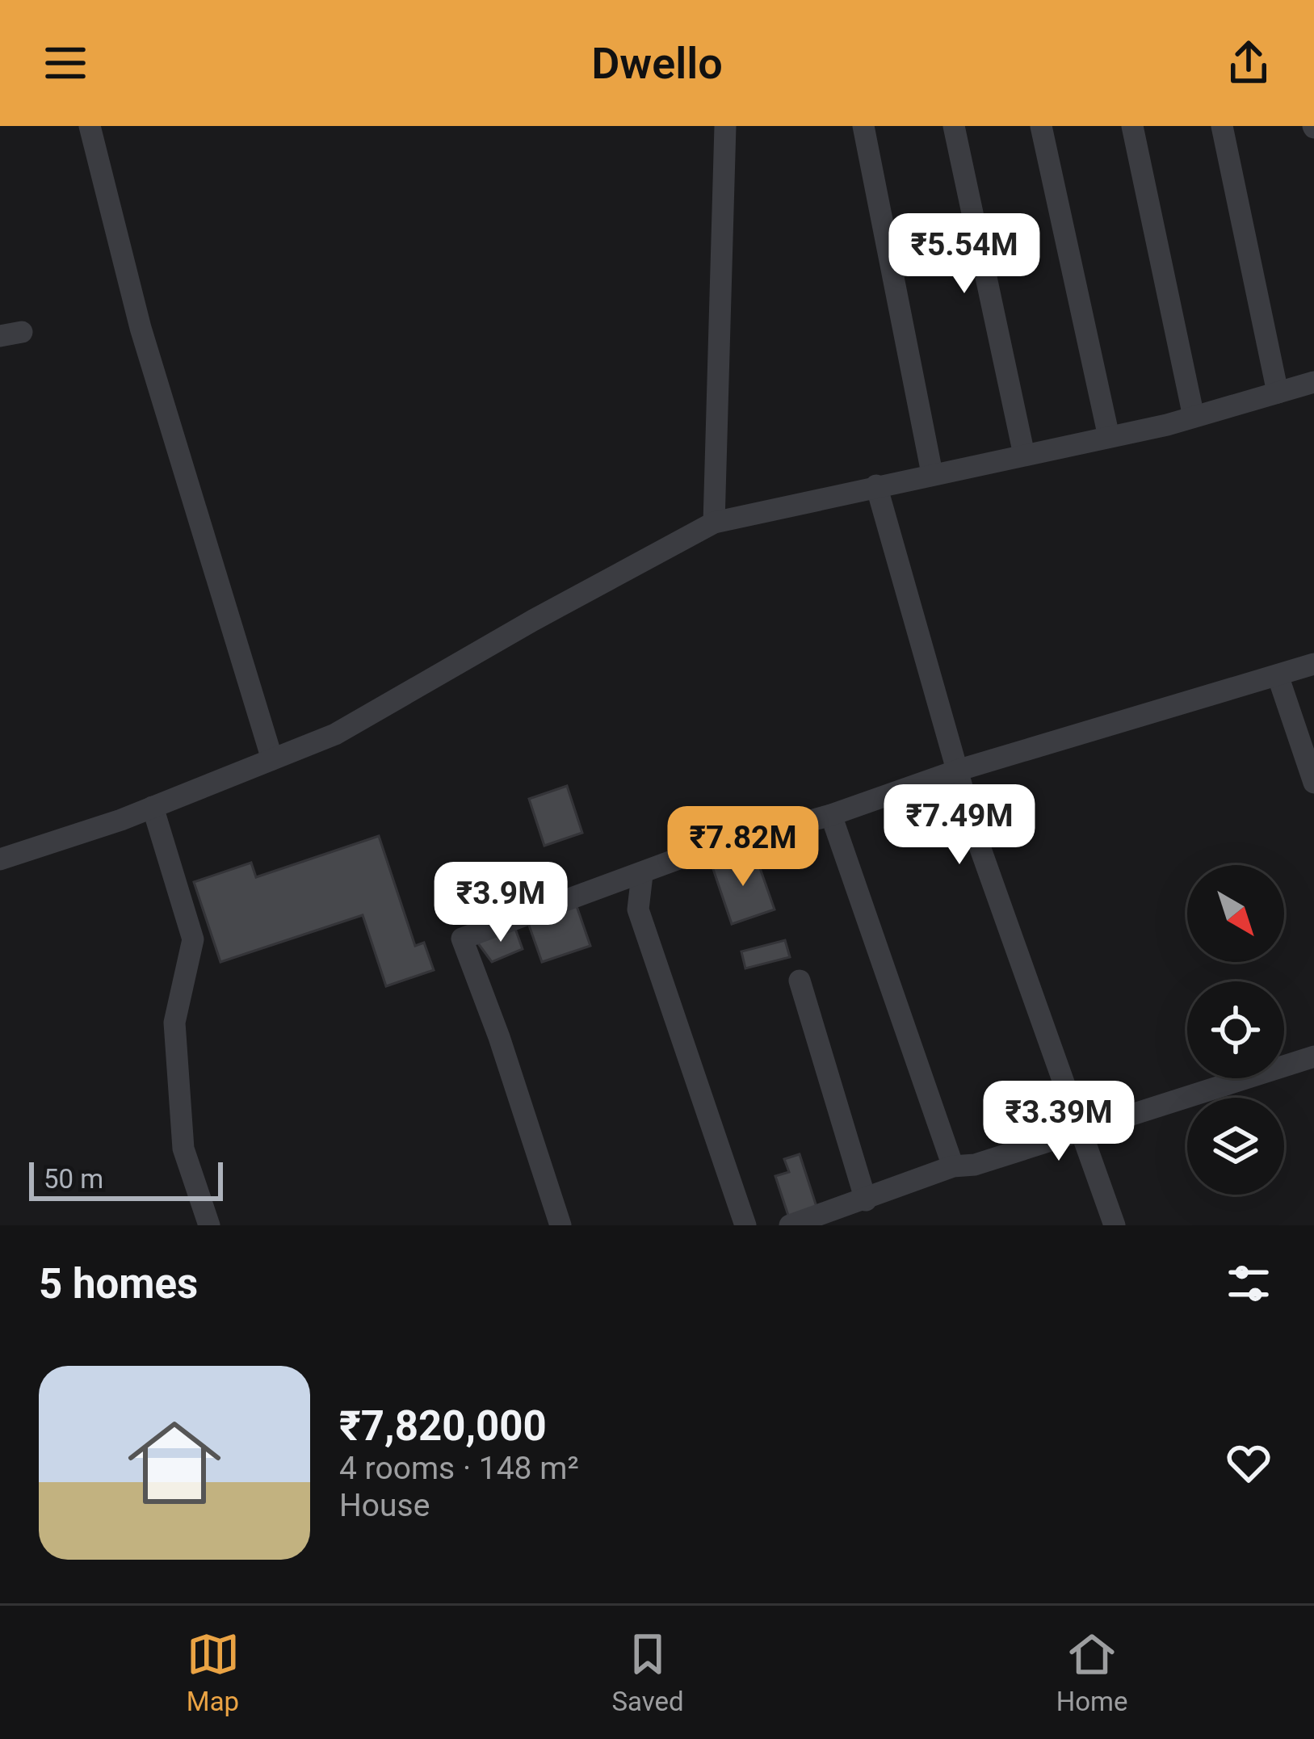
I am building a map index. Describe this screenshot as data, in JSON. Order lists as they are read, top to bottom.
{
  "scale_bar": "50 m",
  "north": "bottom right",
  "page": {
    "header": "Dwello",
    "price": [
      "₹5.54M",
      "₹7.49M",
      "₹7.82M",
      "₹3.9M",
      "₹3.39M"
    ],
    "scale": "50 m",
    "heading": "5 homes",
    "list": [
      {
        "name": "₹7,820,000",
        "note": "4 rooms · 148 m² · House"
      }
    ],
    "tabs": ["Map", "Saved", "Home"]
  }
}
